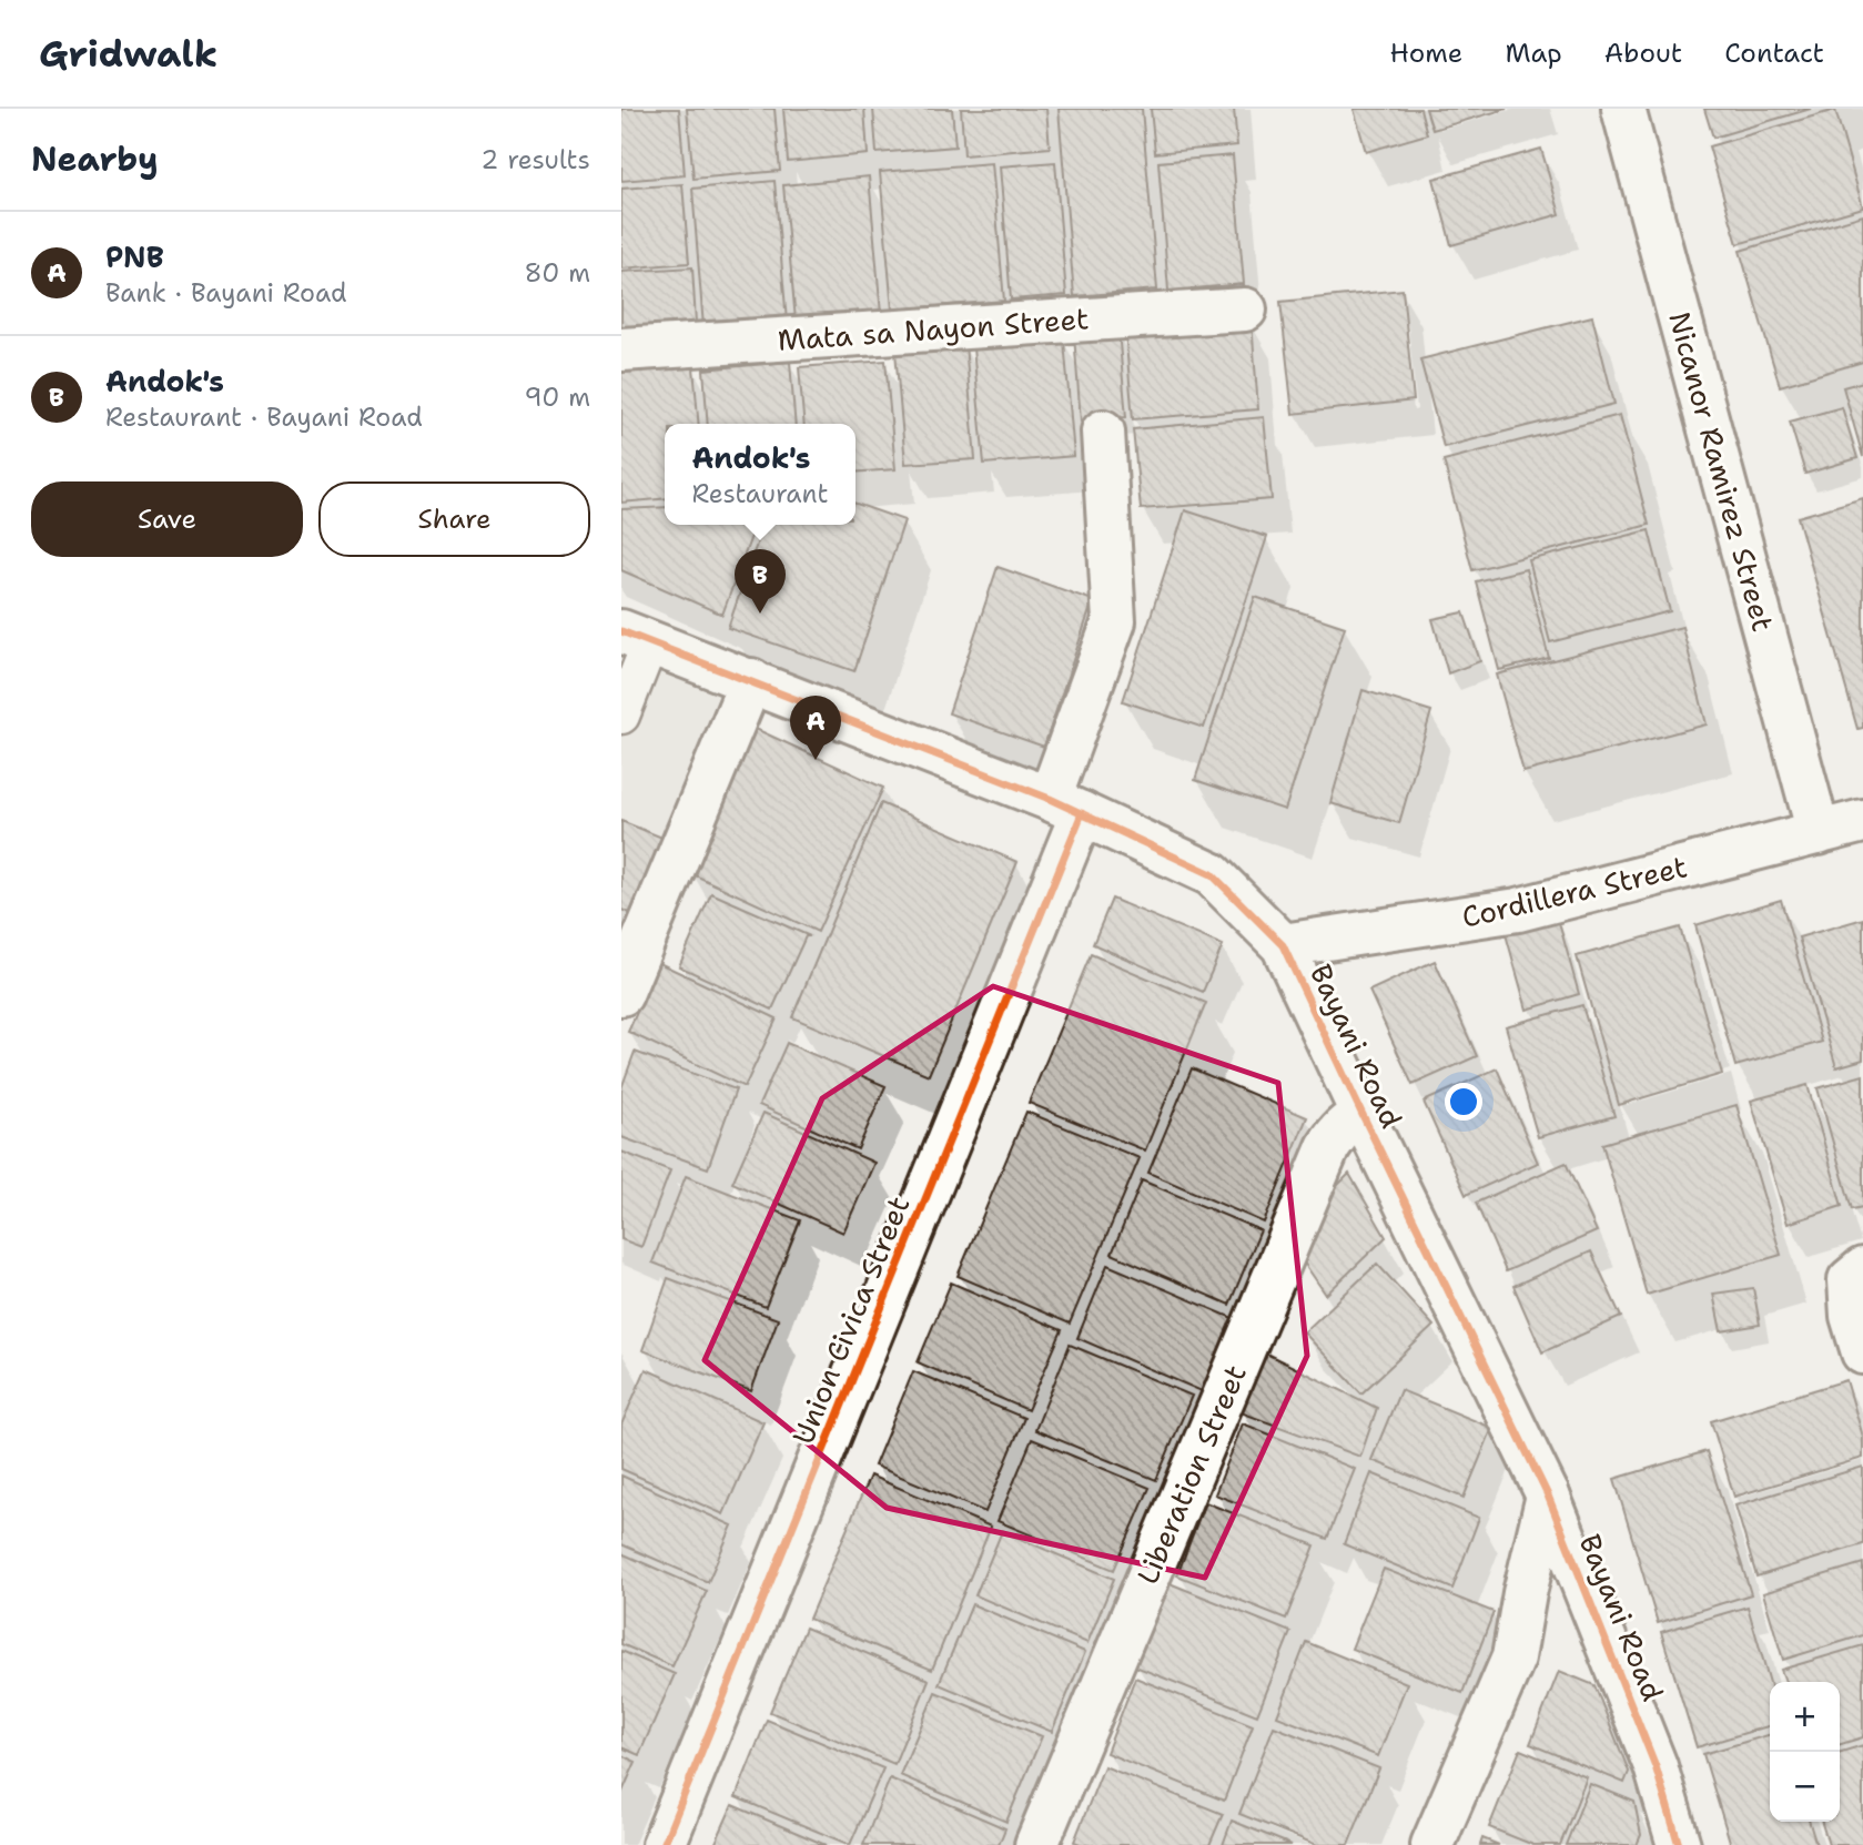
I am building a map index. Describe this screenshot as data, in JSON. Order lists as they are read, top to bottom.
{
  "streets": {
    "street": [
      "Mata sa Nayon Street",
      "Nicanor Ramirez Street",
      "Cordillera Street",
      "Bayani Road",
      "Union Civica Street",
      "Liberation Street"
    ]
  },
  "crossings": [
    ["Nicanor Ramirez Street", "Cordillera Street"],
    ["Cordillera Street", "Bayani Road"],
    ["Bayani Road", "Union Civica Street"],
    ["Bayani Road", "Liberation Street"]
  ],
  "page": {
    "header": "Gridwalk",
    "nav": [
      "Home",
      "Map",
      "About",
      "Contact"
    ],
    "heading": ["Nearby", "2 results"],
    "list": [
      {
        "mark": "A",
        "name": "PNB",
        "note": "Bank · Bayani Road",
        "value": "80 m"
      },
      {
        "mark": "B",
        "name": "Andok's",
        "note": "Restaurant · Bayani Road",
        "value": "90 m"
      }
    ],
    "popup": ["Andok's", "Restaurant"],
    "buttons": ["Save", "Share"],
    "pins": ["B", "A"],
    "map_buttons": ["+", "−"]
  }
}
